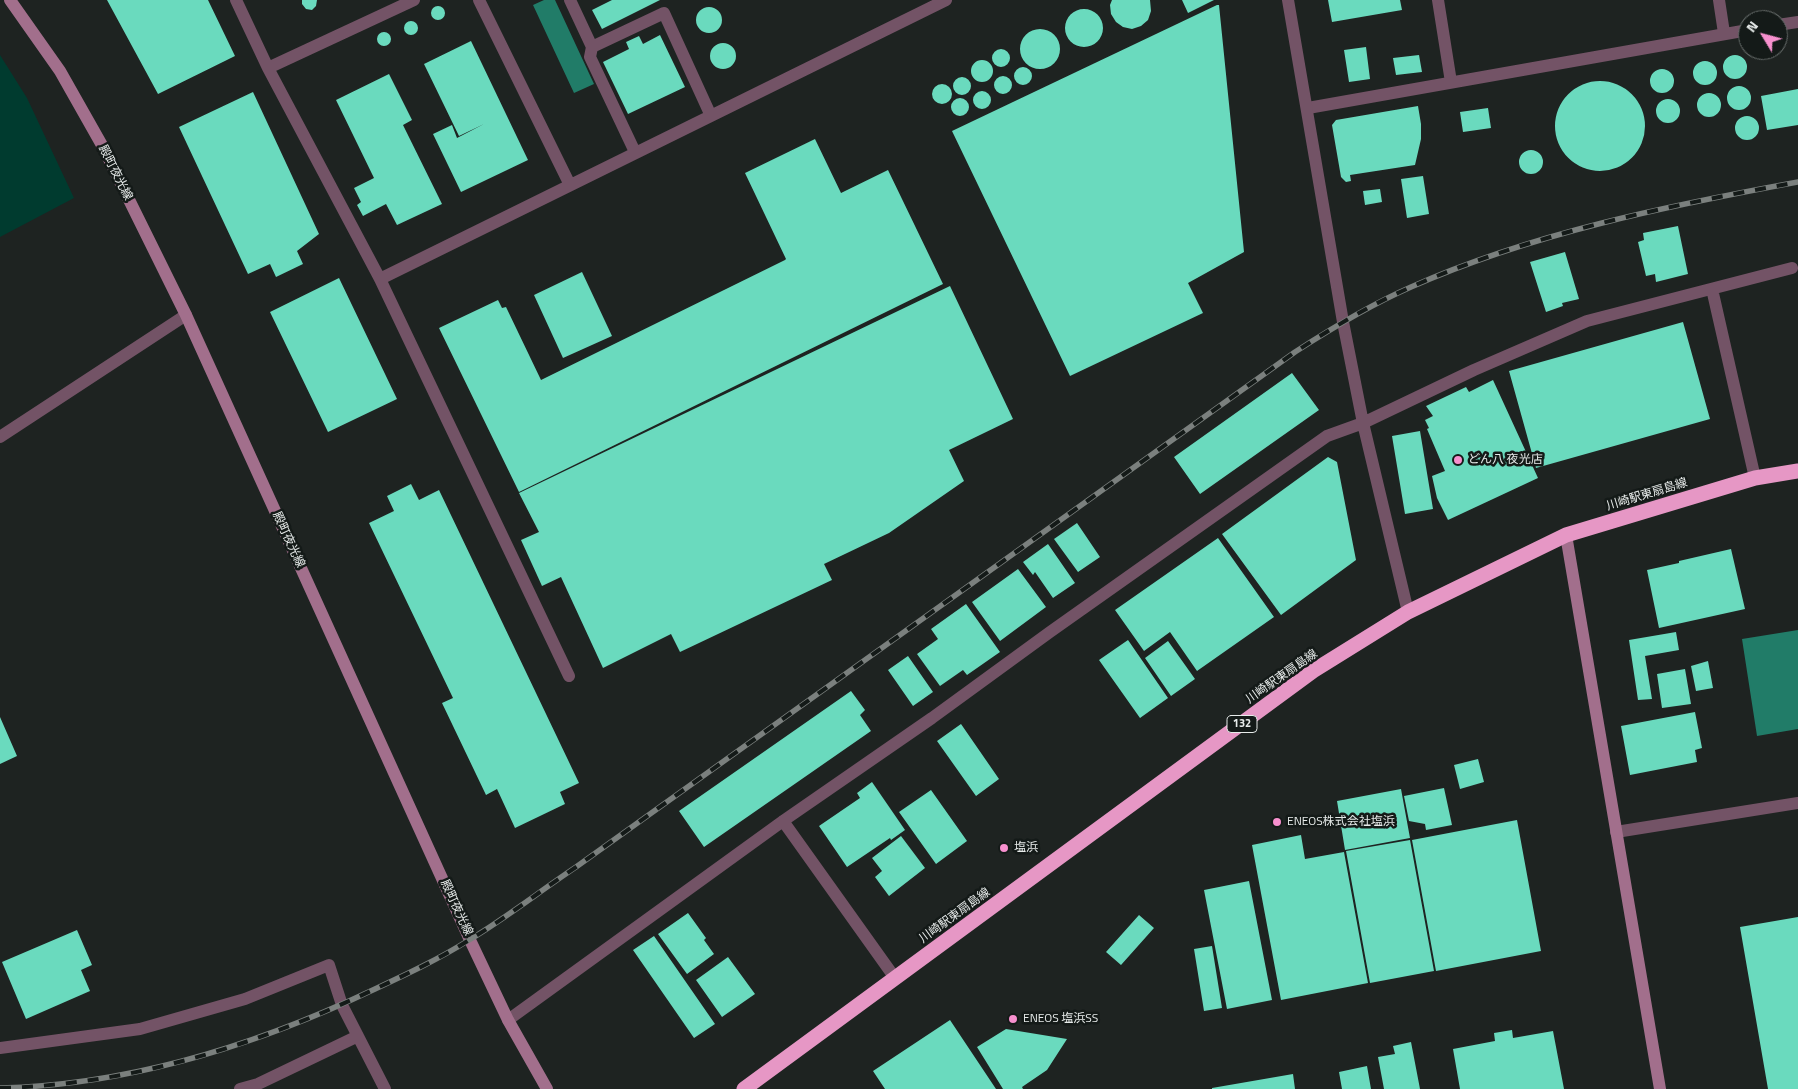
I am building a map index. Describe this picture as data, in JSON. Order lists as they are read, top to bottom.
{
  "streets": {
    "highway": ["川崎駅東扇島線", "132"],
    "street": ["殿町夜光線"]
  },
  "places": [
    "どん八 夜光店",
    "ENEOS株式会社塩浜",
    "塩浜",
    "ENEOS 塩浜SS"
  ],
  "north": "top left"
}
